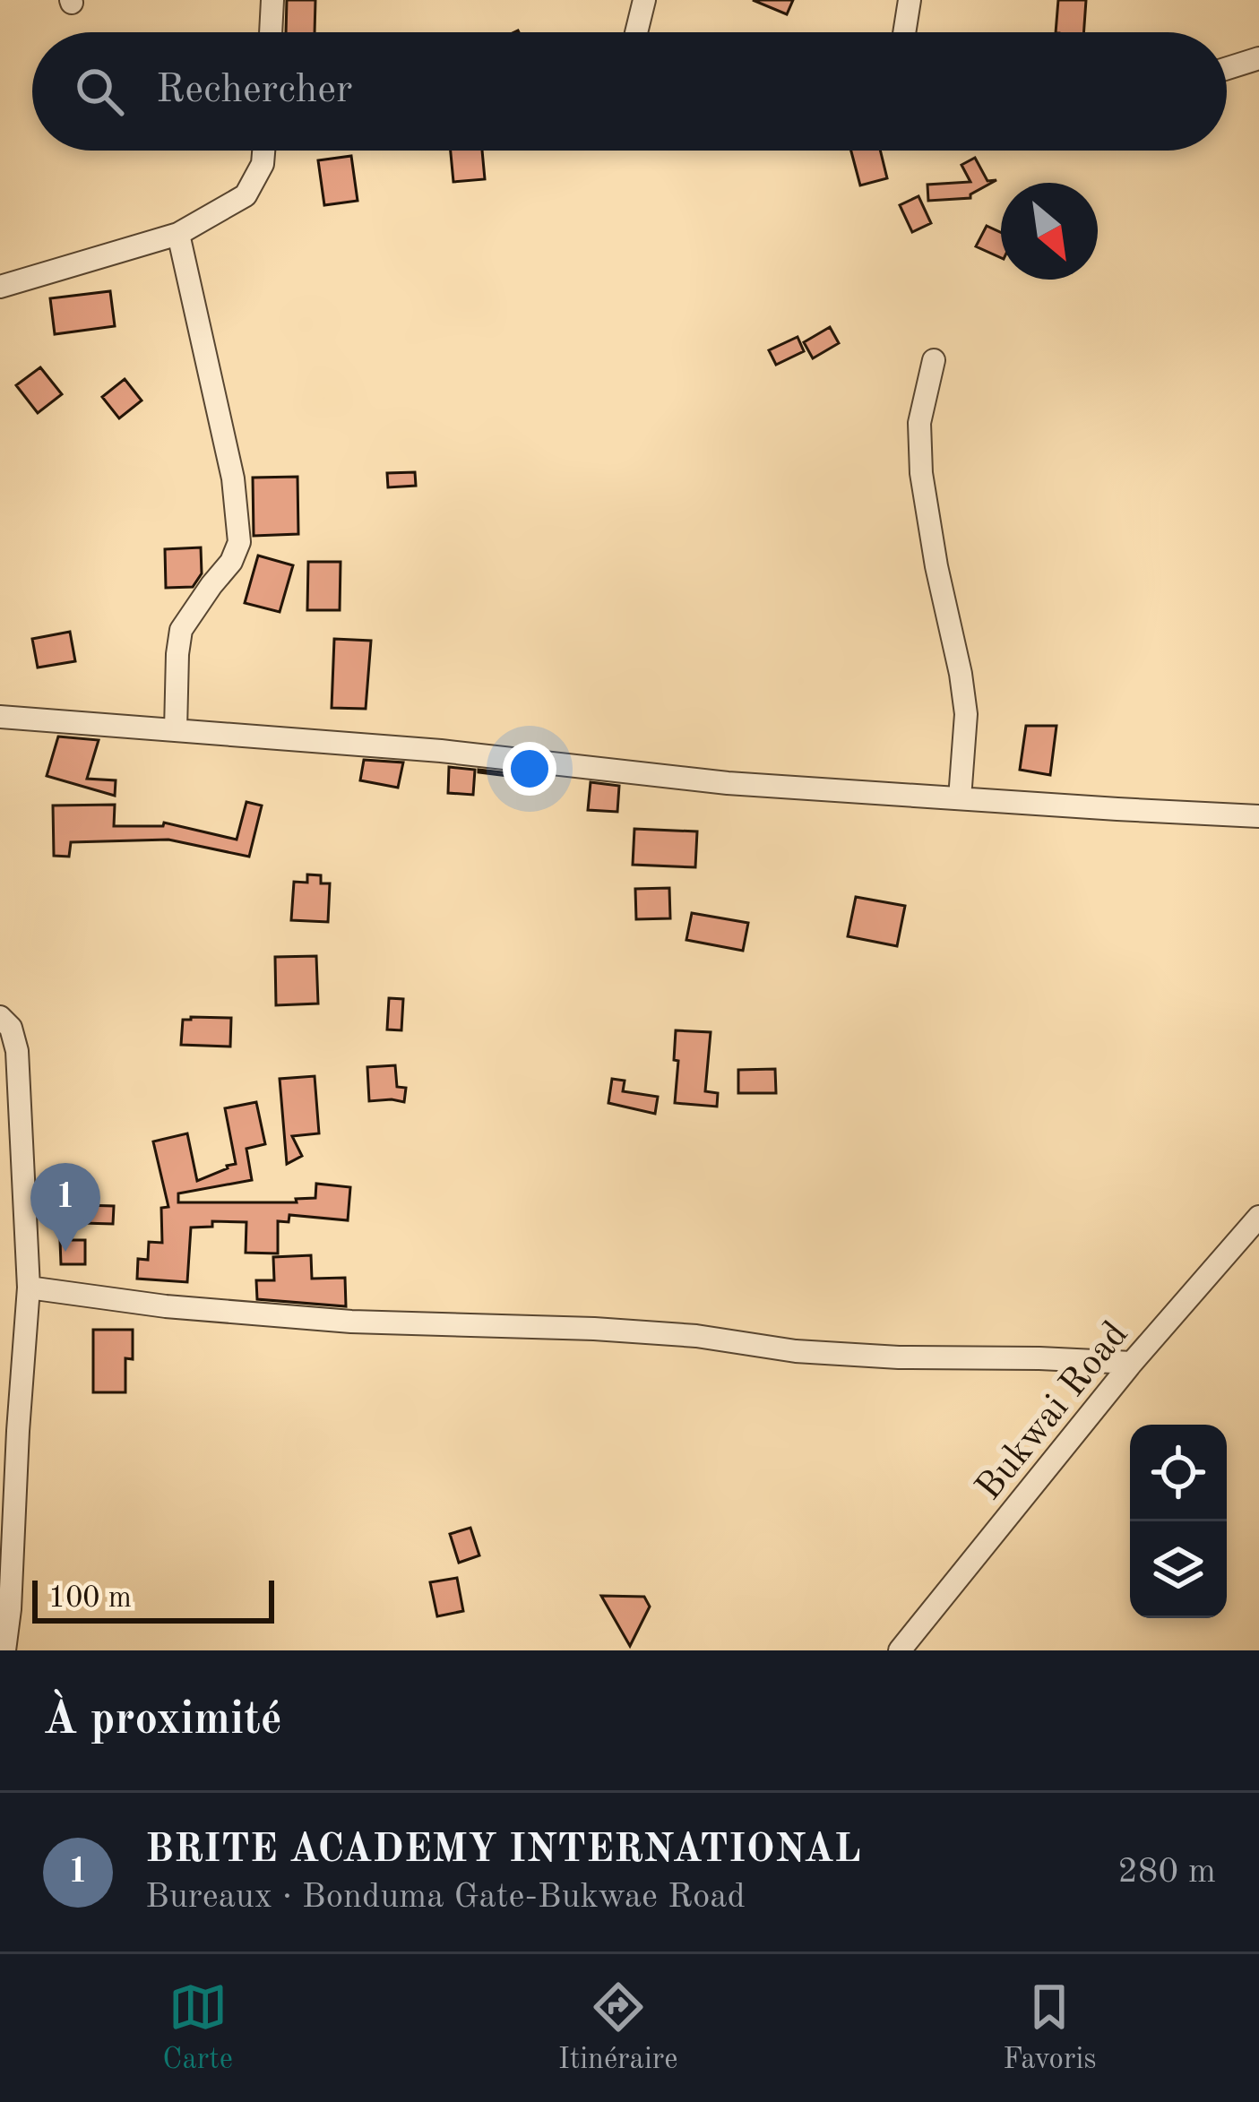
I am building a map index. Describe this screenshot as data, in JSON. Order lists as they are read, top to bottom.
{
  "streets": {
    "street": ["Bukwai Road"]
  },
  "scale_bar": "100 m",
  "north": "bottom right",
  "page": {
    "search": "Rechercher",
    "pins": "1",
    "scale": "100 m",
    "heading": "À proximité",
    "list": [
      {
        "mark": "1",
        "name": "BRITE ACADEMY INTERNATIONAL",
        "note": "Bureaux · Bonduma Gate-Bukwae Road",
        "value": "280 m"
      }
    ],
    "nav": ["Carte", "Itinéraire", "Favoris"]
  }
}
